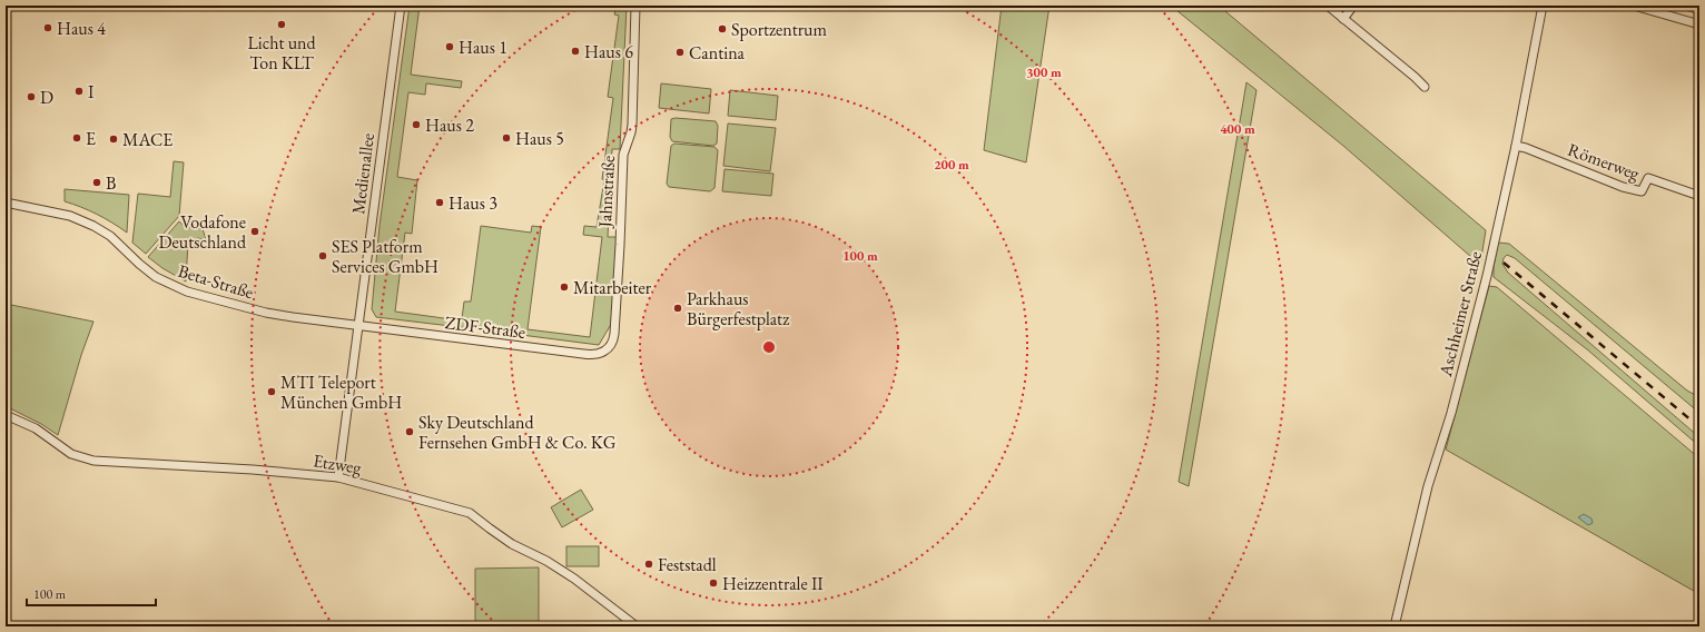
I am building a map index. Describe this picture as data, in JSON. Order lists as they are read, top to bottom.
{
  "streets": {
    "street": [
      "Römerweg",
      "Medienallee",
      "Jahnstraße",
      "Beta-Straße",
      "Aschheimer Straße",
      "ZDF-Straße",
      "Etzweg"
    ]
  },
  "crossings": [
    ["Römerweg", "Aschheimer Straße"],
    ["Medienallee", "Beta-Straße"],
    ["Medienallee", "ZDF-Straße"],
    ["Medienallee", "Etzweg"],
    ["Jahnstraße", "ZDF-Straße"],
    ["Beta-Straße", "ZDF-Straße"]
  ],
  "places": [
    "Licht und Ton KLT",
    "Haus 4",
    "Sportzentrum",
    "Haus 1",
    "Haus 6",
    "Cantina",
    "I",
    "D",
    "Haus 2",
    "E",
    "Haus 5",
    "MACE",
    "B",
    "Haus 3",
    "Vodafone Deutschland",
    "SES Platform Services GmbH",
    "Mitarbeiter",
    "Parkhaus Bürgerfestplatz",
    "MTI Teleport München GmbH",
    "Sky Deutschland Fernsehen GmbH & Co. KG",
    "Feststadl",
    "Heizzentrale II"
  ],
  "scale_bar": "100 m",
  "rings": [
    "300 m",
    "400 m",
    "200 m",
    "100 m"
  ]
}
